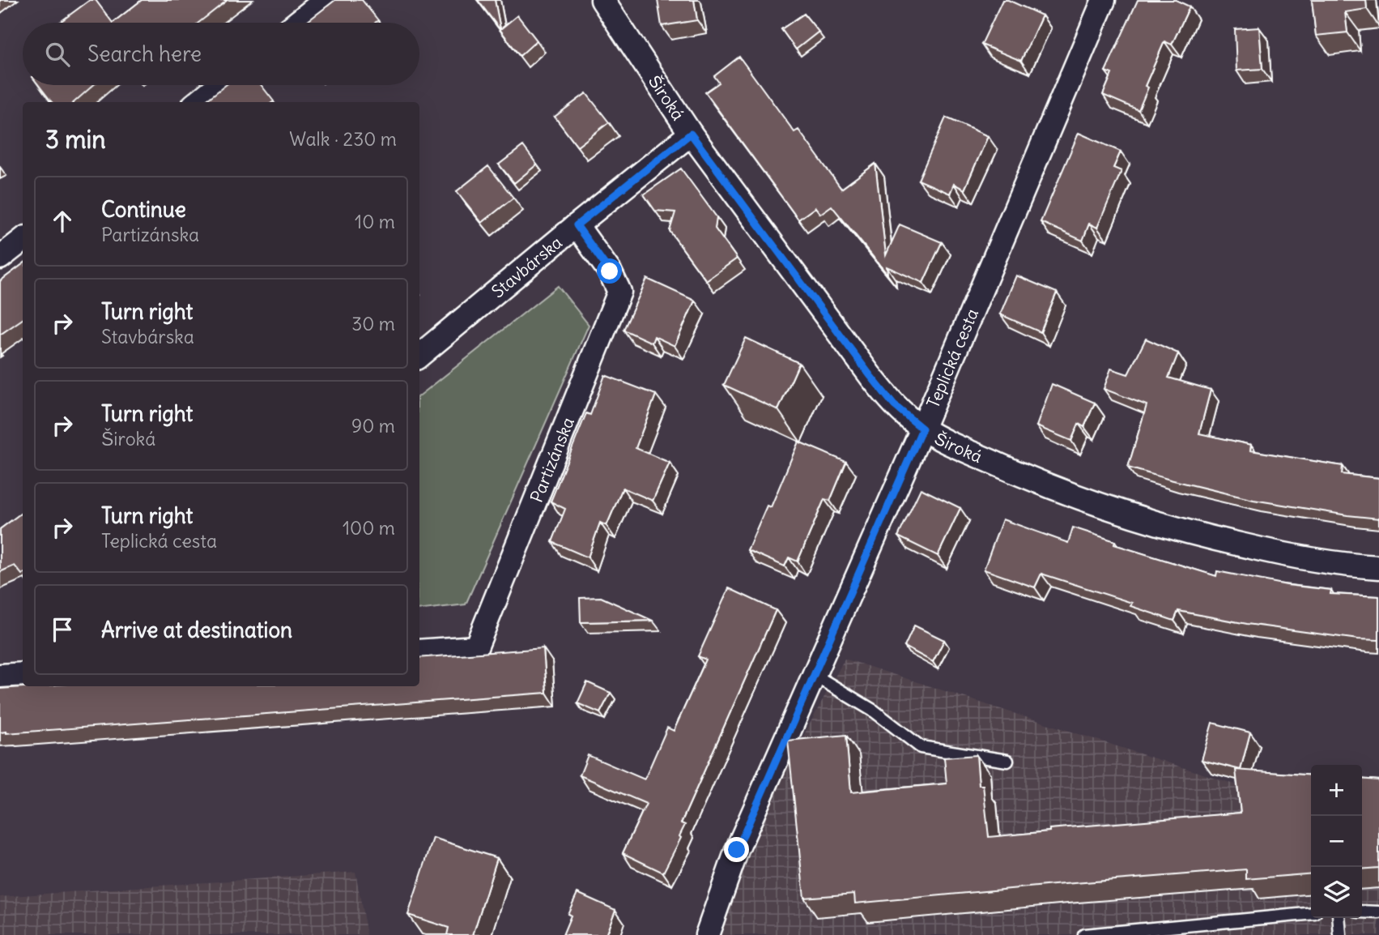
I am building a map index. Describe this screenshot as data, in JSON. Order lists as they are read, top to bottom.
{
  "streets": {
    "street": [
      "Široká",
      "Stavbárska",
      "Teplická cesta",
      "Partizánska"
    ]
  },
  "crossings": [
    ["Široká", "Stavbárska"],
    ["Široká", "Teplická cesta"],
    ["Stavbárska", "Partizánska"]
  ],
  "page": {
    "search": "Search here",
    "heading": ["3 min", "Walk · 230 m"],
    "list": [
      ["Continue", "Partizánska", "10 m"],
      ["Turn right", "Stavbárska", "30 m"],
      ["Turn right", "Široká", "90 m"],
      ["Turn right", "Teplická cesta", "100 m"],
      "Arrive at destination"
    ],
    "map_buttons": ["+", "−"]
  }
}
